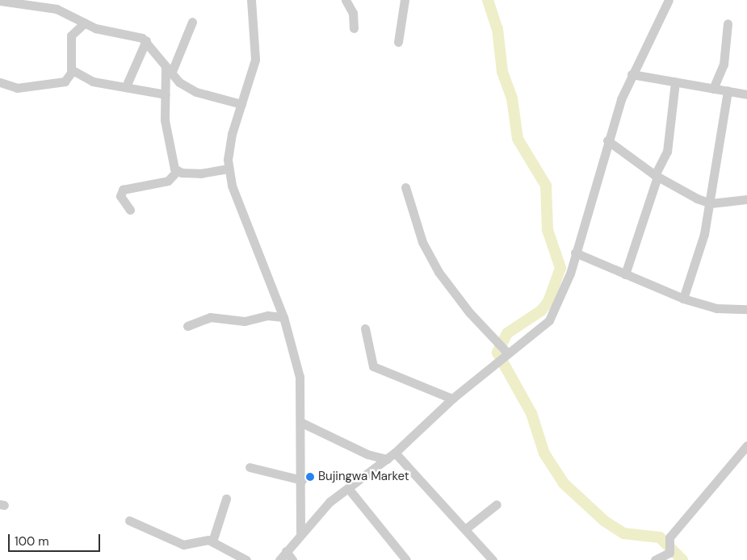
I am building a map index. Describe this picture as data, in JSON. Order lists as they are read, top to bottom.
{
  "places": ["Bujingwa Market"],
  "scale_bar": "100 m"
}
